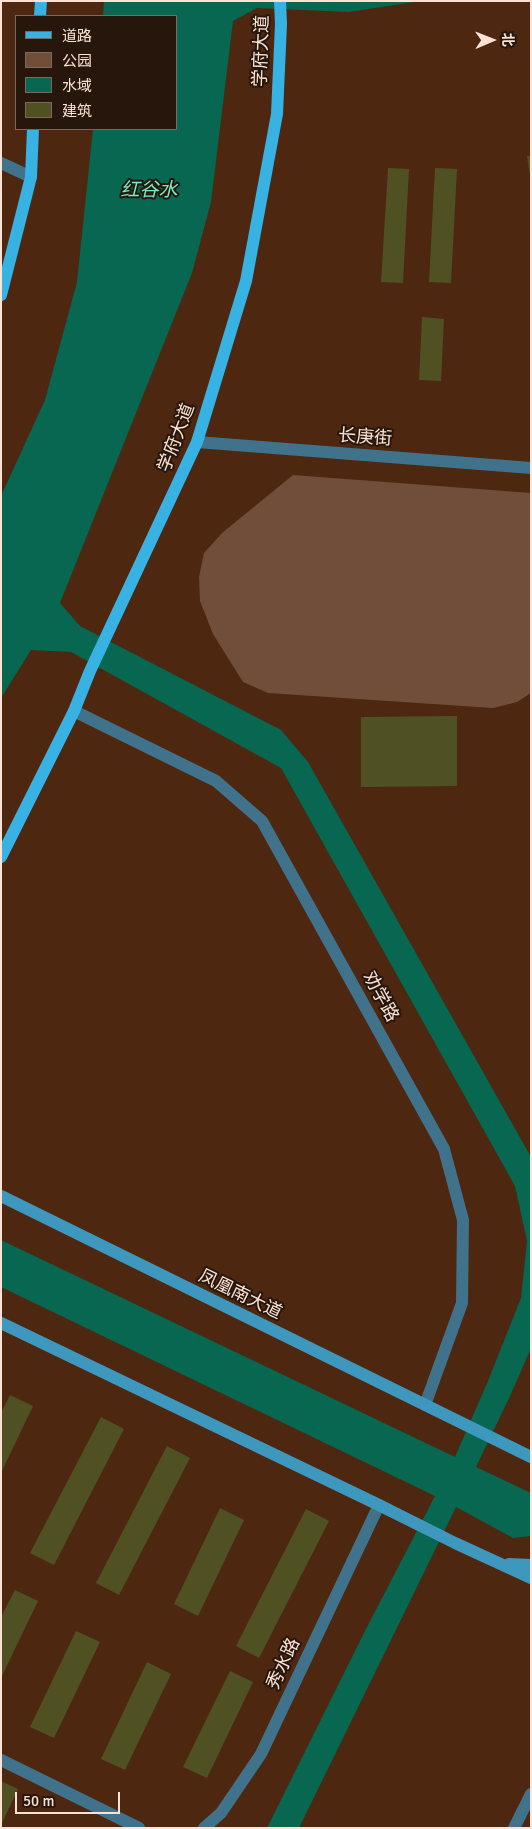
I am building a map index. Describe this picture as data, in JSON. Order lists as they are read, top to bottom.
{
  "streets": {
    "main road": ["学府大道", "凤凰南大道"],
    "street": ["长庚街", "劝学路", "秀水路"]
  },
  "crossings": [
    ["学府大道", "长庚街"],
    ["学府大道", "劝学路"],
    ["劝学路", "凤凰南大道"]
  ],
  "water": ["红谷水"],
  "legend": [
    "道路",
    "公园",
    "水域",
    "建筑"
  ],
  "scale_bar": "50 m",
  "north": "right"
}
